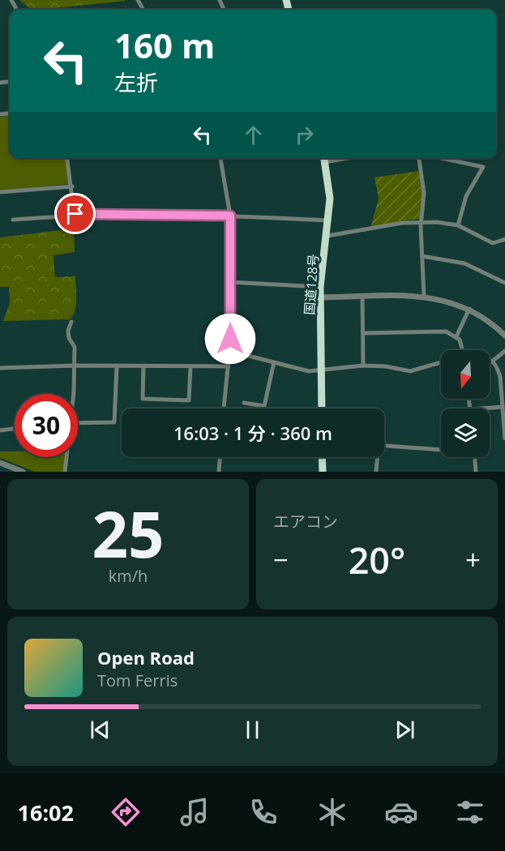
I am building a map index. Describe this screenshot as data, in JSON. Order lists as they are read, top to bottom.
{
  "streets": {
    "highway": ["国道128号"]
  },
  "north": "bottom",
  "page": {
    "turn": ["160 m", "左折"],
    "limit": "30",
    "trip": "16:03 · 1 分 · 360 m",
    "tile": [
      ["25", "km/h"],
      "エアコン"
    ],
    "heat": ["−", "20°", "+"],
    "song": ["Open Road", "Tom Ferris"],
    "tabs": "16:02"
  }
}
